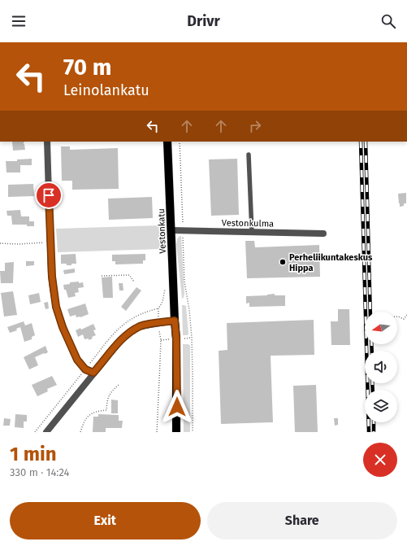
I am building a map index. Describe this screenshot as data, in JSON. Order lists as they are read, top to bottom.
{
  "streets": {
    "main road": ["Vestonkatu"],
    "street": ["Vestonkulma"]
  },
  "crossings": [
    ["Vestonkulma", "Vestonkatu"]
  ],
  "places": ["Perheliikuntakeskus Hippa"],
  "north": "left",
  "page": {
    "header": "Drivr",
    "turn": ["70 m", "Leinolankatu"],
    "heading": ["1 min", "330 m · 14:24"],
    "buttons": ["Exit", "Share"]
  }
}
